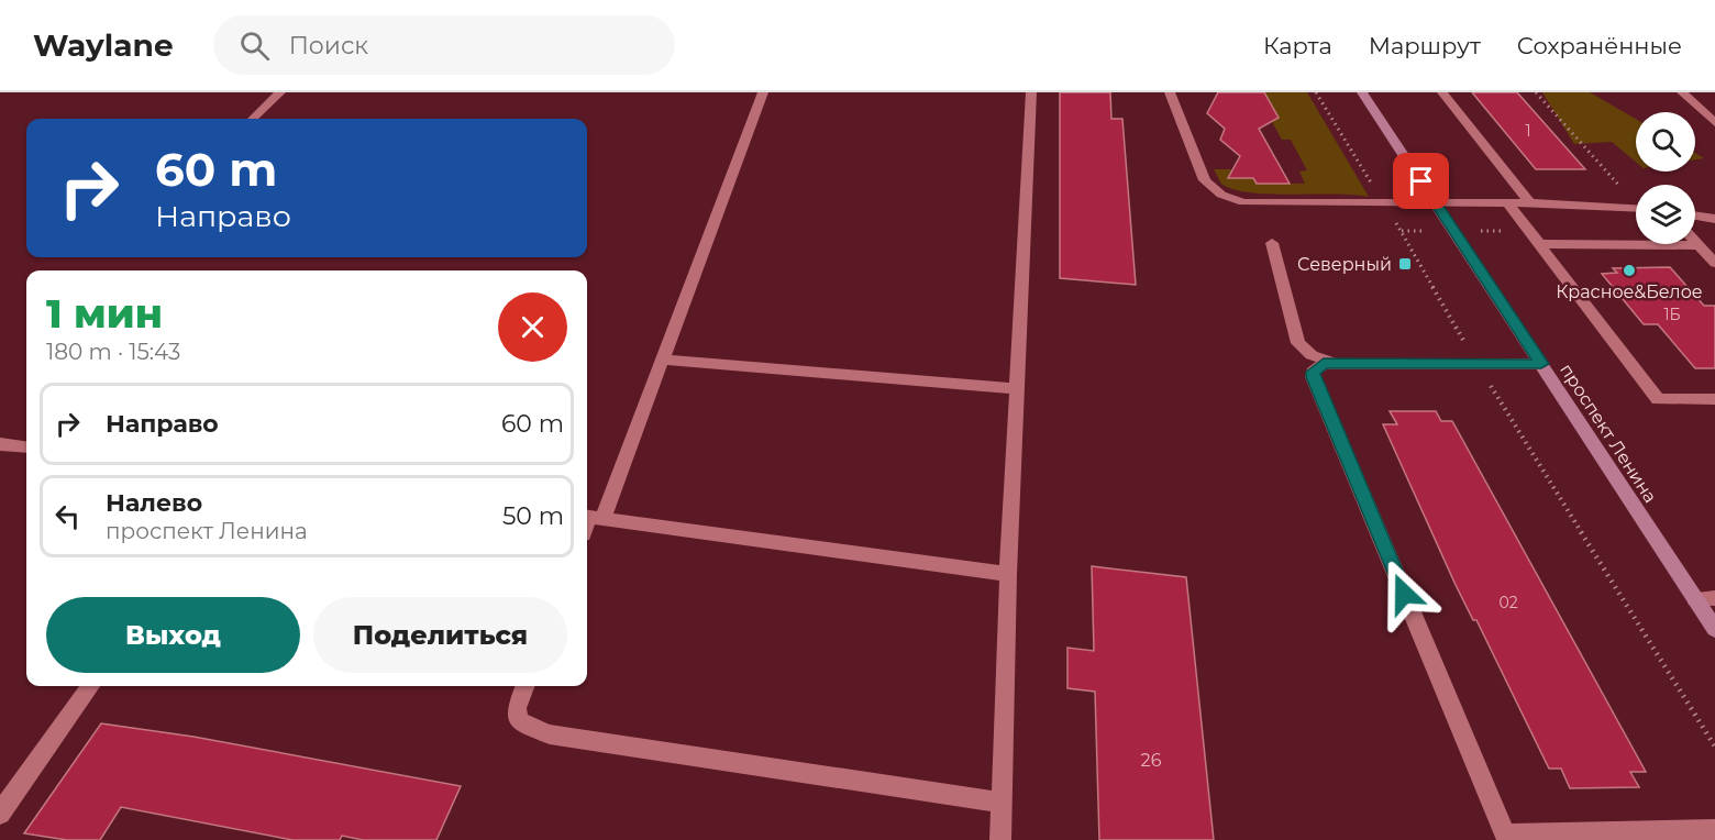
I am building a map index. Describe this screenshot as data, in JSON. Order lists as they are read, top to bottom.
{
  "streets": {
    "main road": ["проспект Ленина"]
  },
  "places": {
    "transit": ["Северный"],
    "other": ["Красное&Белое"]
  },
  "house_numbers": [
    "1",
    "1Б",
    "02",
    "26"
  ],
  "page": {
    "header": "Waylane",
    "search": "Поиск",
    "nav": ["Карта", "Маршрут", "Сохранённые"],
    "turn": ["60 m", "Направо"],
    "heading": ["1 мин", "180 m · 15:43"],
    "list": [
      {
        "name": "Направо",
        "value": "60 m"
      },
      {
        "name": "Налево",
        "note": "проспект Ленина",
        "value": "50 m"
      }
    ],
    "buttons": ["Выход", "Поделиться"]
  }
}
